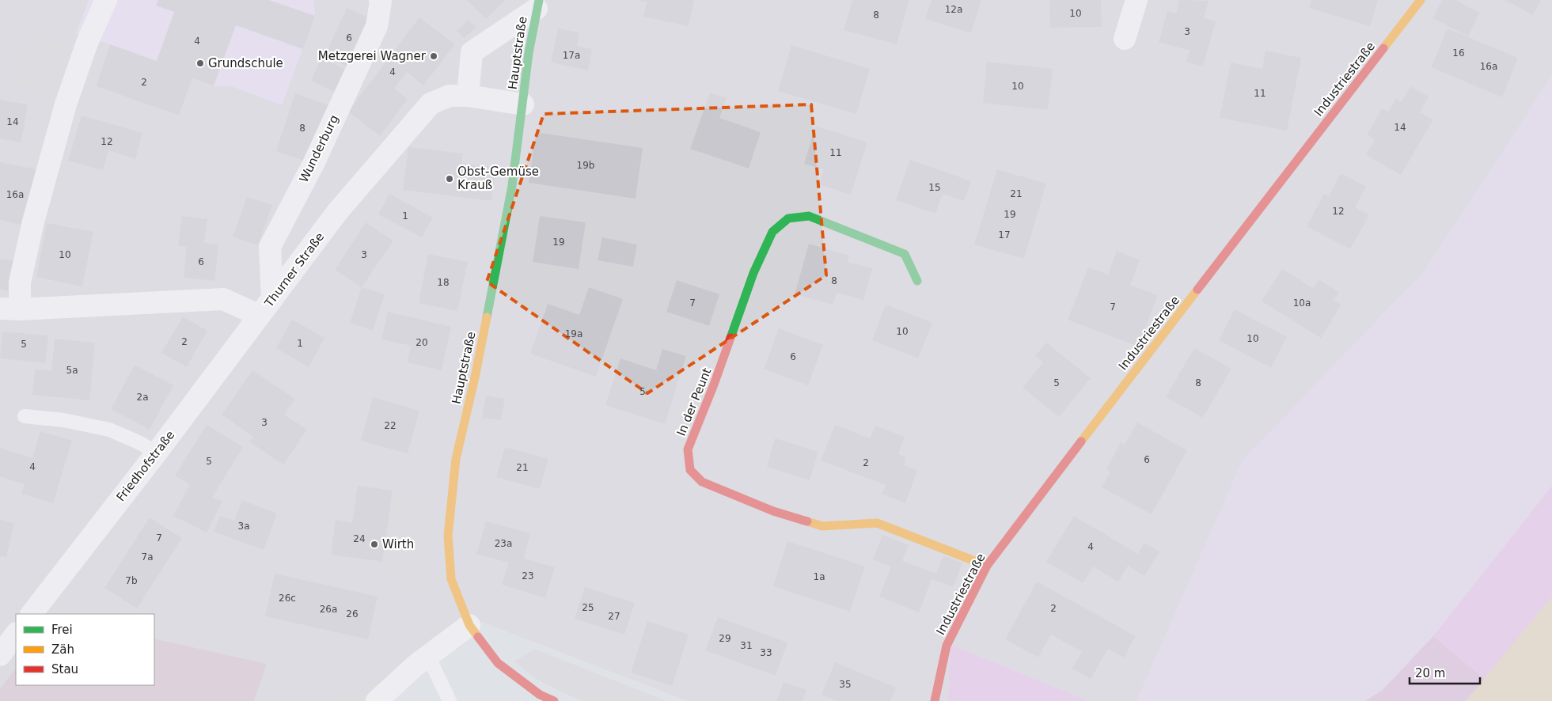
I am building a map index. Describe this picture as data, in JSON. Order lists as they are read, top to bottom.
{
  "streets": {
    "street": [
      "Hauptstraße",
      "Industriestraße",
      "Wunderburg",
      "Thurner Straße",
      "In der Peunt",
      "Friedhofstraße"
    ]
  },
  "crossings": [
    ["Hauptstraße", "Thurner Straße"],
    ["Industriestraße", "In der Peunt"],
    ["Wunderburg", "Thurner Straße"],
    ["Wunderburg", "Friedhofstraße"],
    ["Thurner Straße", "Friedhofstraße"]
  ],
  "places": [
    "Metzgerei Wagner",
    "Grundschule",
    "Obst-Gemüse Krauß",
    "Wirth"
  ],
  "house_numbers": [
    "12a",
    "10",
    "8",
    "3",
    "6",
    "4",
    "16",
    "17a",
    "16a",
    "4",
    "2",
    "10",
    "11",
    "14",
    "14",
    "8",
    "12",
    "11",
    "19b",
    "15",
    "21",
    "16a",
    "12",
    "19",
    "1",
    "17",
    "19",
    "10",
    "3",
    "6",
    "8",
    "18",
    "7",
    "10a",
    "7",
    "10",
    "19a",
    "10",
    "2",
    "20",
    "1",
    "5",
    "6",
    "5a",
    "5",
    "8",
    "5",
    "2a",
    "3",
    "22",
    "6",
    "5",
    "2",
    "4",
    "21",
    "3a",
    "7",
    "24",
    "23a",
    "4",
    "7a",
    "23",
    "1a",
    "7b",
    "26c",
    "25",
    "2",
    "26a",
    "26",
    "27",
    "29",
    "31",
    "33",
    "35"
  ],
  "legend": ["Frei", "Zäh", "Stau"],
  "scale_bar": "20 m"
}
